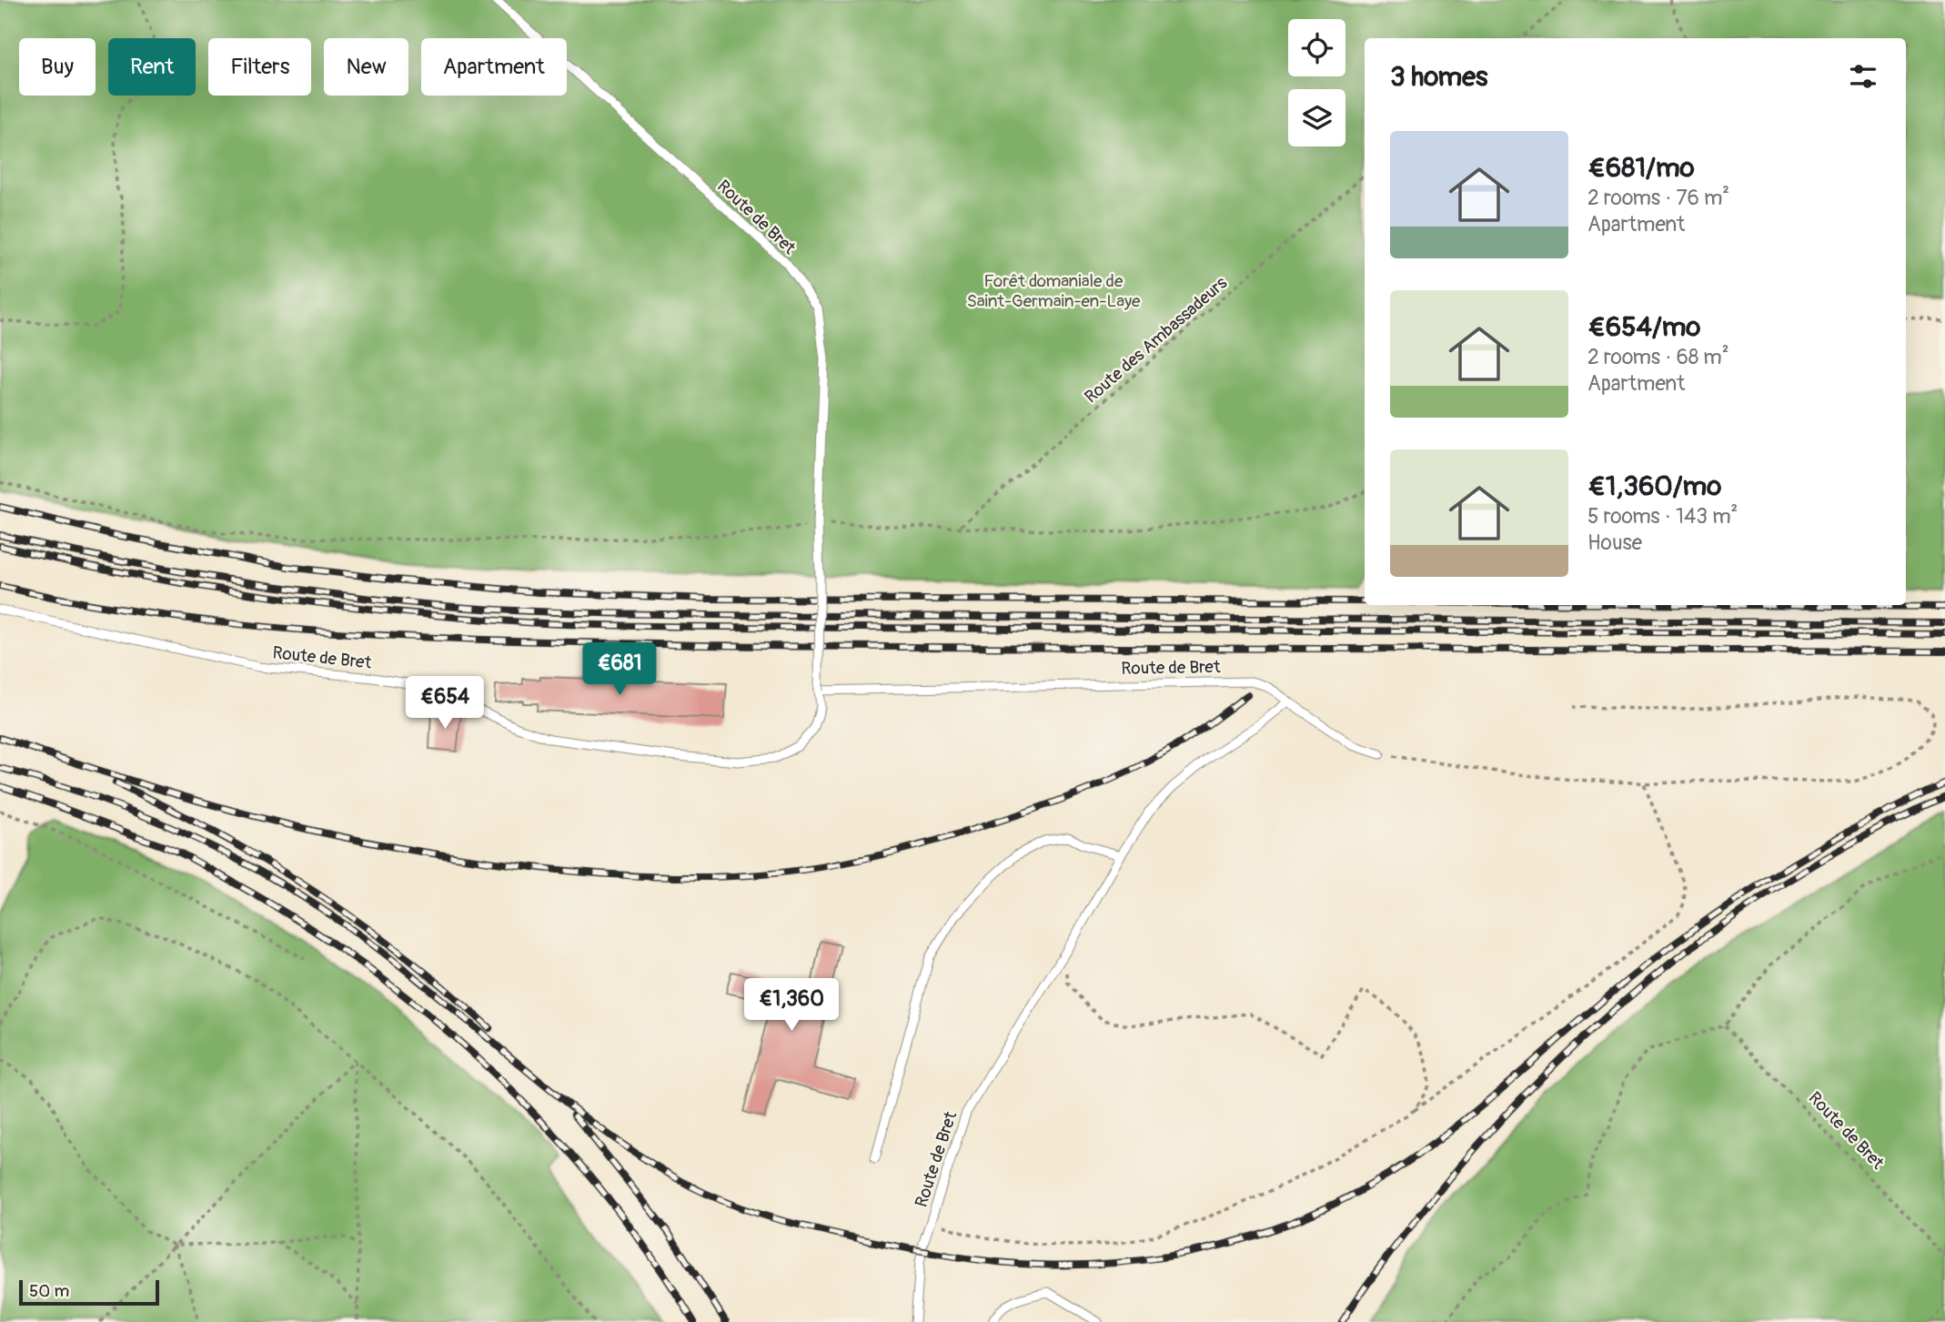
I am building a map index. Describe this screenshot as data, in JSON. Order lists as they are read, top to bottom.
{
  "streets": {
    "lane": ["Route de Bret"],
    "path": ["Route des Ambassadeurs"]
  },
  "parks": ["Forêt domaniale de Saint-Germain-en-Laye"],
  "scale_bar": "50 m",
  "page": {
    "chip": [
      "Buy",
      "Rent",
      "Filters",
      "New",
      "Apartment"
    ],
    "heading": "3 homes",
    "list": [
      {
        "name": "€681/mo",
        "note": "2 rooms · 76 m² · Apartment"
      },
      {
        "name": "€654/mo",
        "note": "2 rooms · 68 m² · Apartment"
      },
      {
        "name": "€1,360/mo",
        "note": "5 rooms · 143 m² · House"
      }
    ],
    "price": ["€681", "€654", "€1,360"],
    "scale": "50 m"
  }
}
